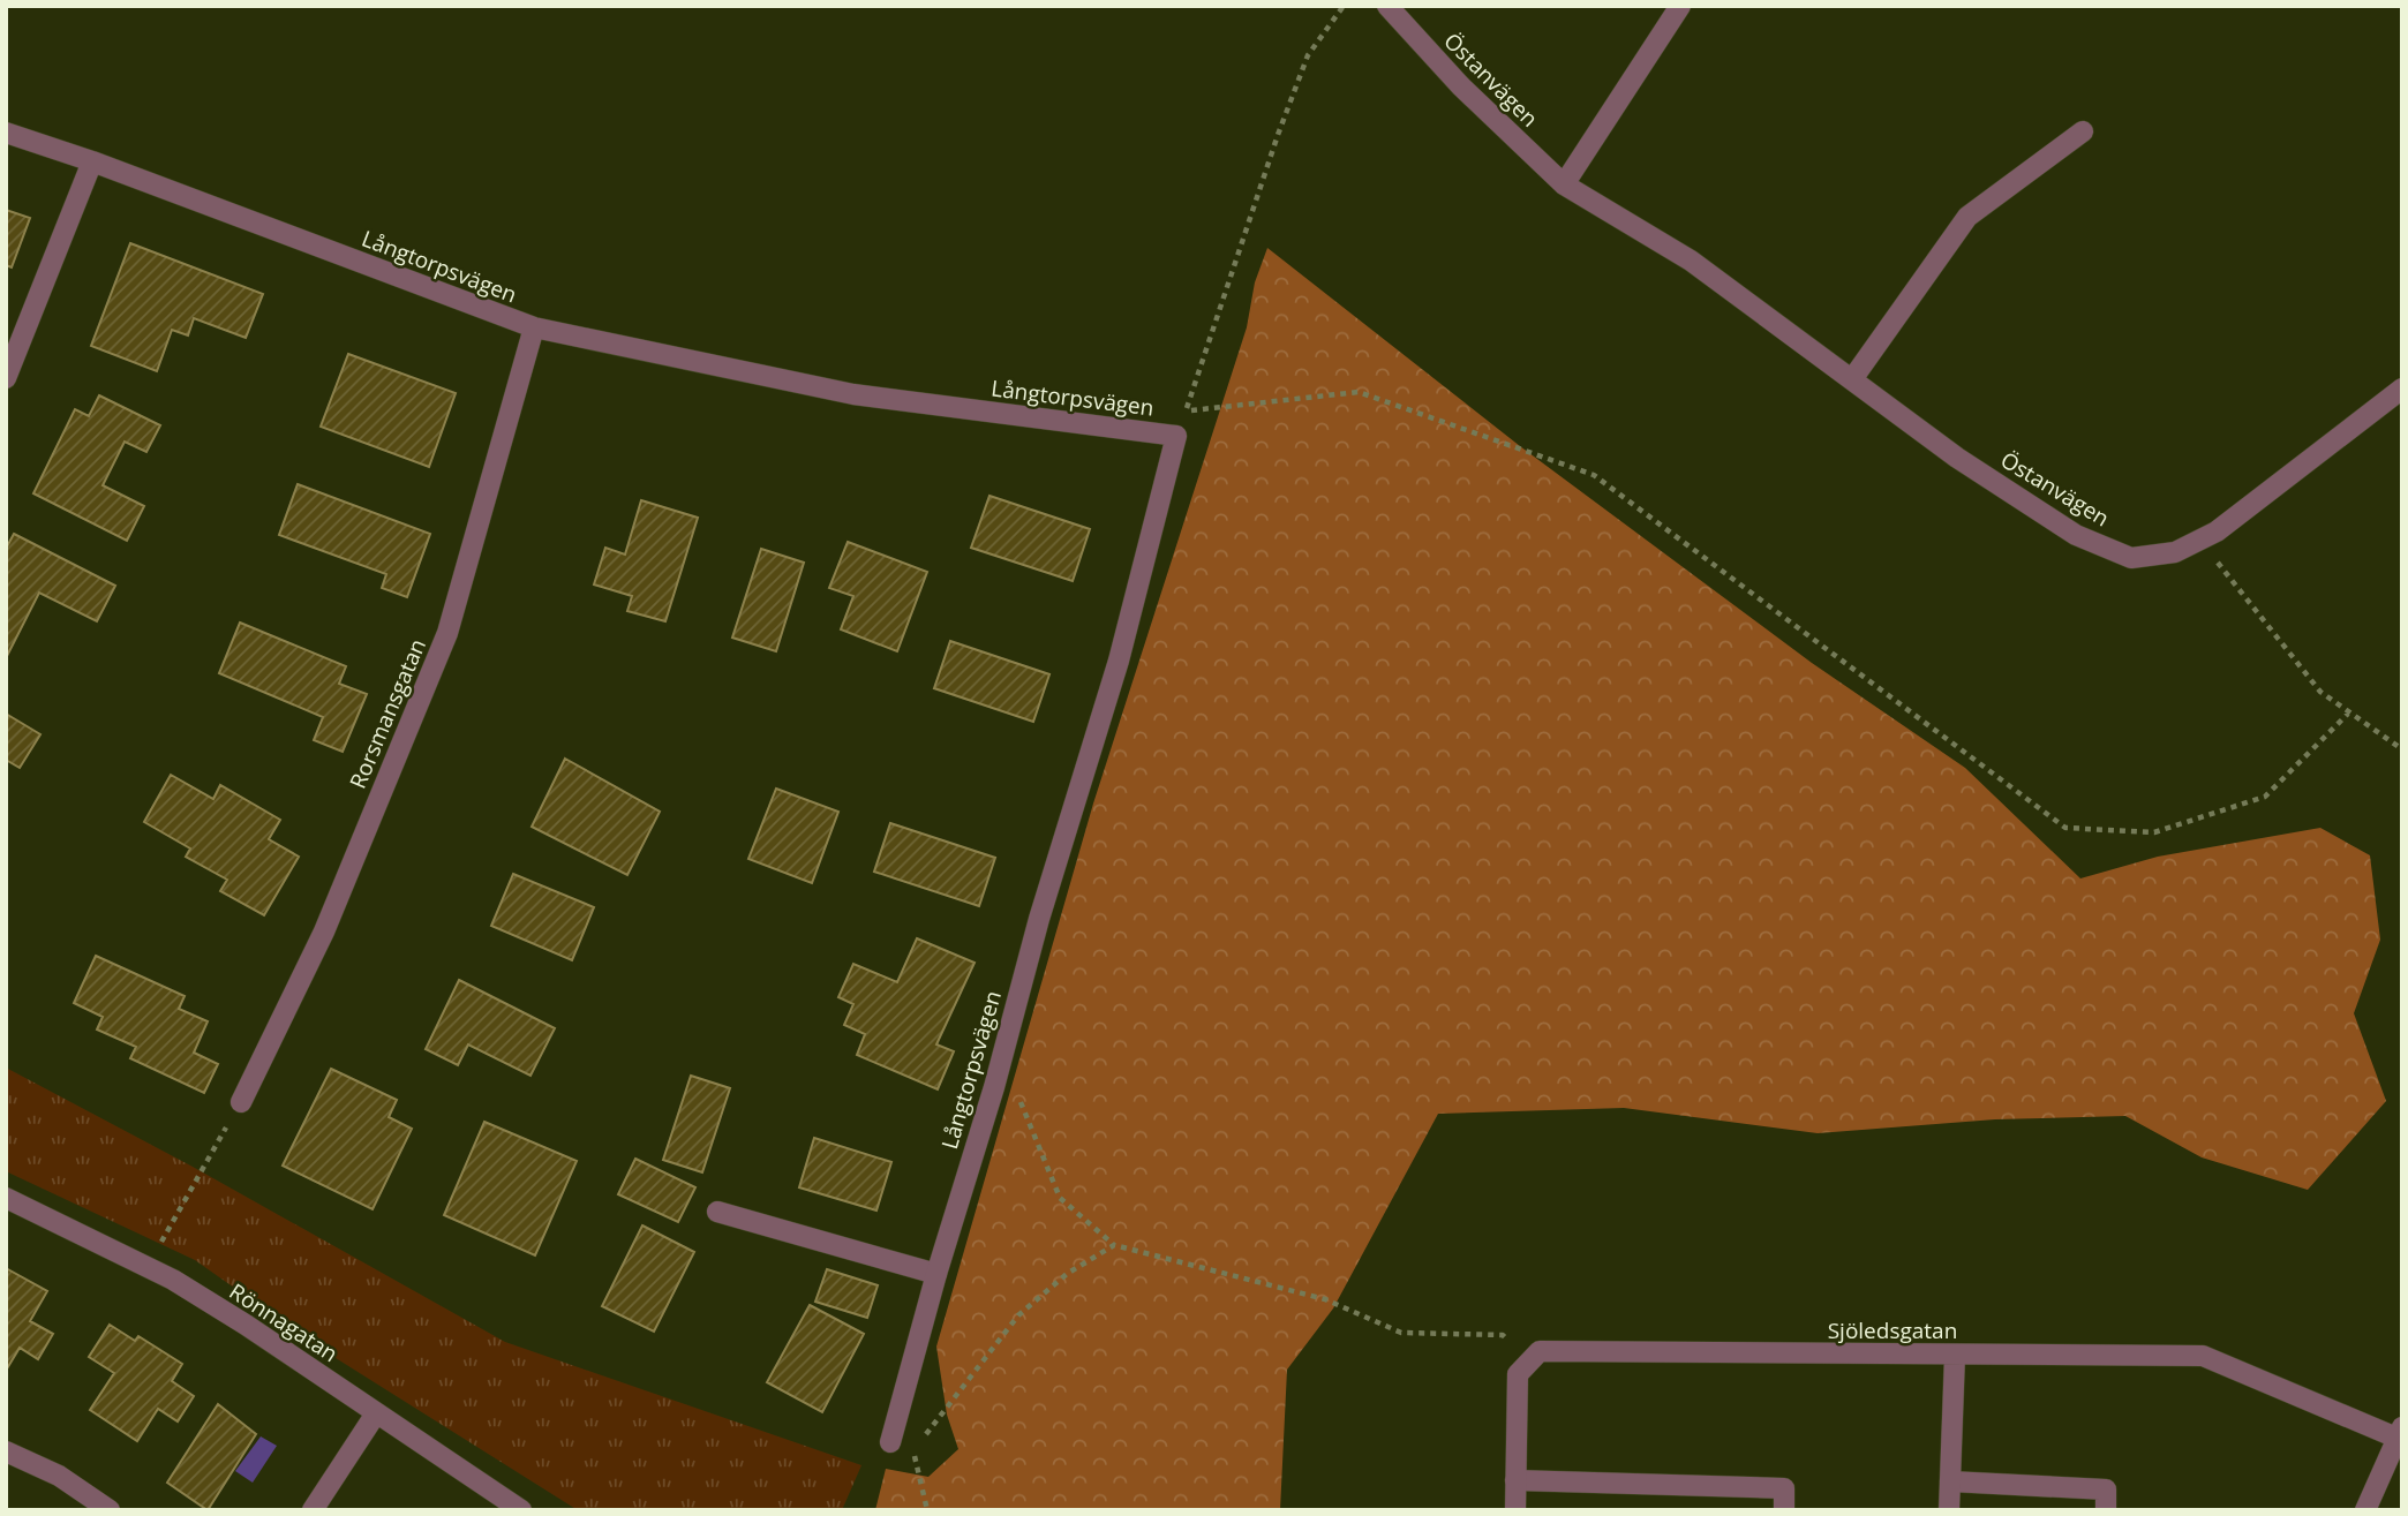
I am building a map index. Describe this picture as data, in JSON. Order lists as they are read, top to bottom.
{
  "streets": {
    "street": [
      "Östanvägen",
      "Långtorpsvägen",
      "Rorsmansgatan",
      "Rönnagatan",
      "Sjöledsgatan"
    ]
  },
  "crossings": [
    ["Långtorpsvägen", "Rorsmansgatan"]
  ]
}
